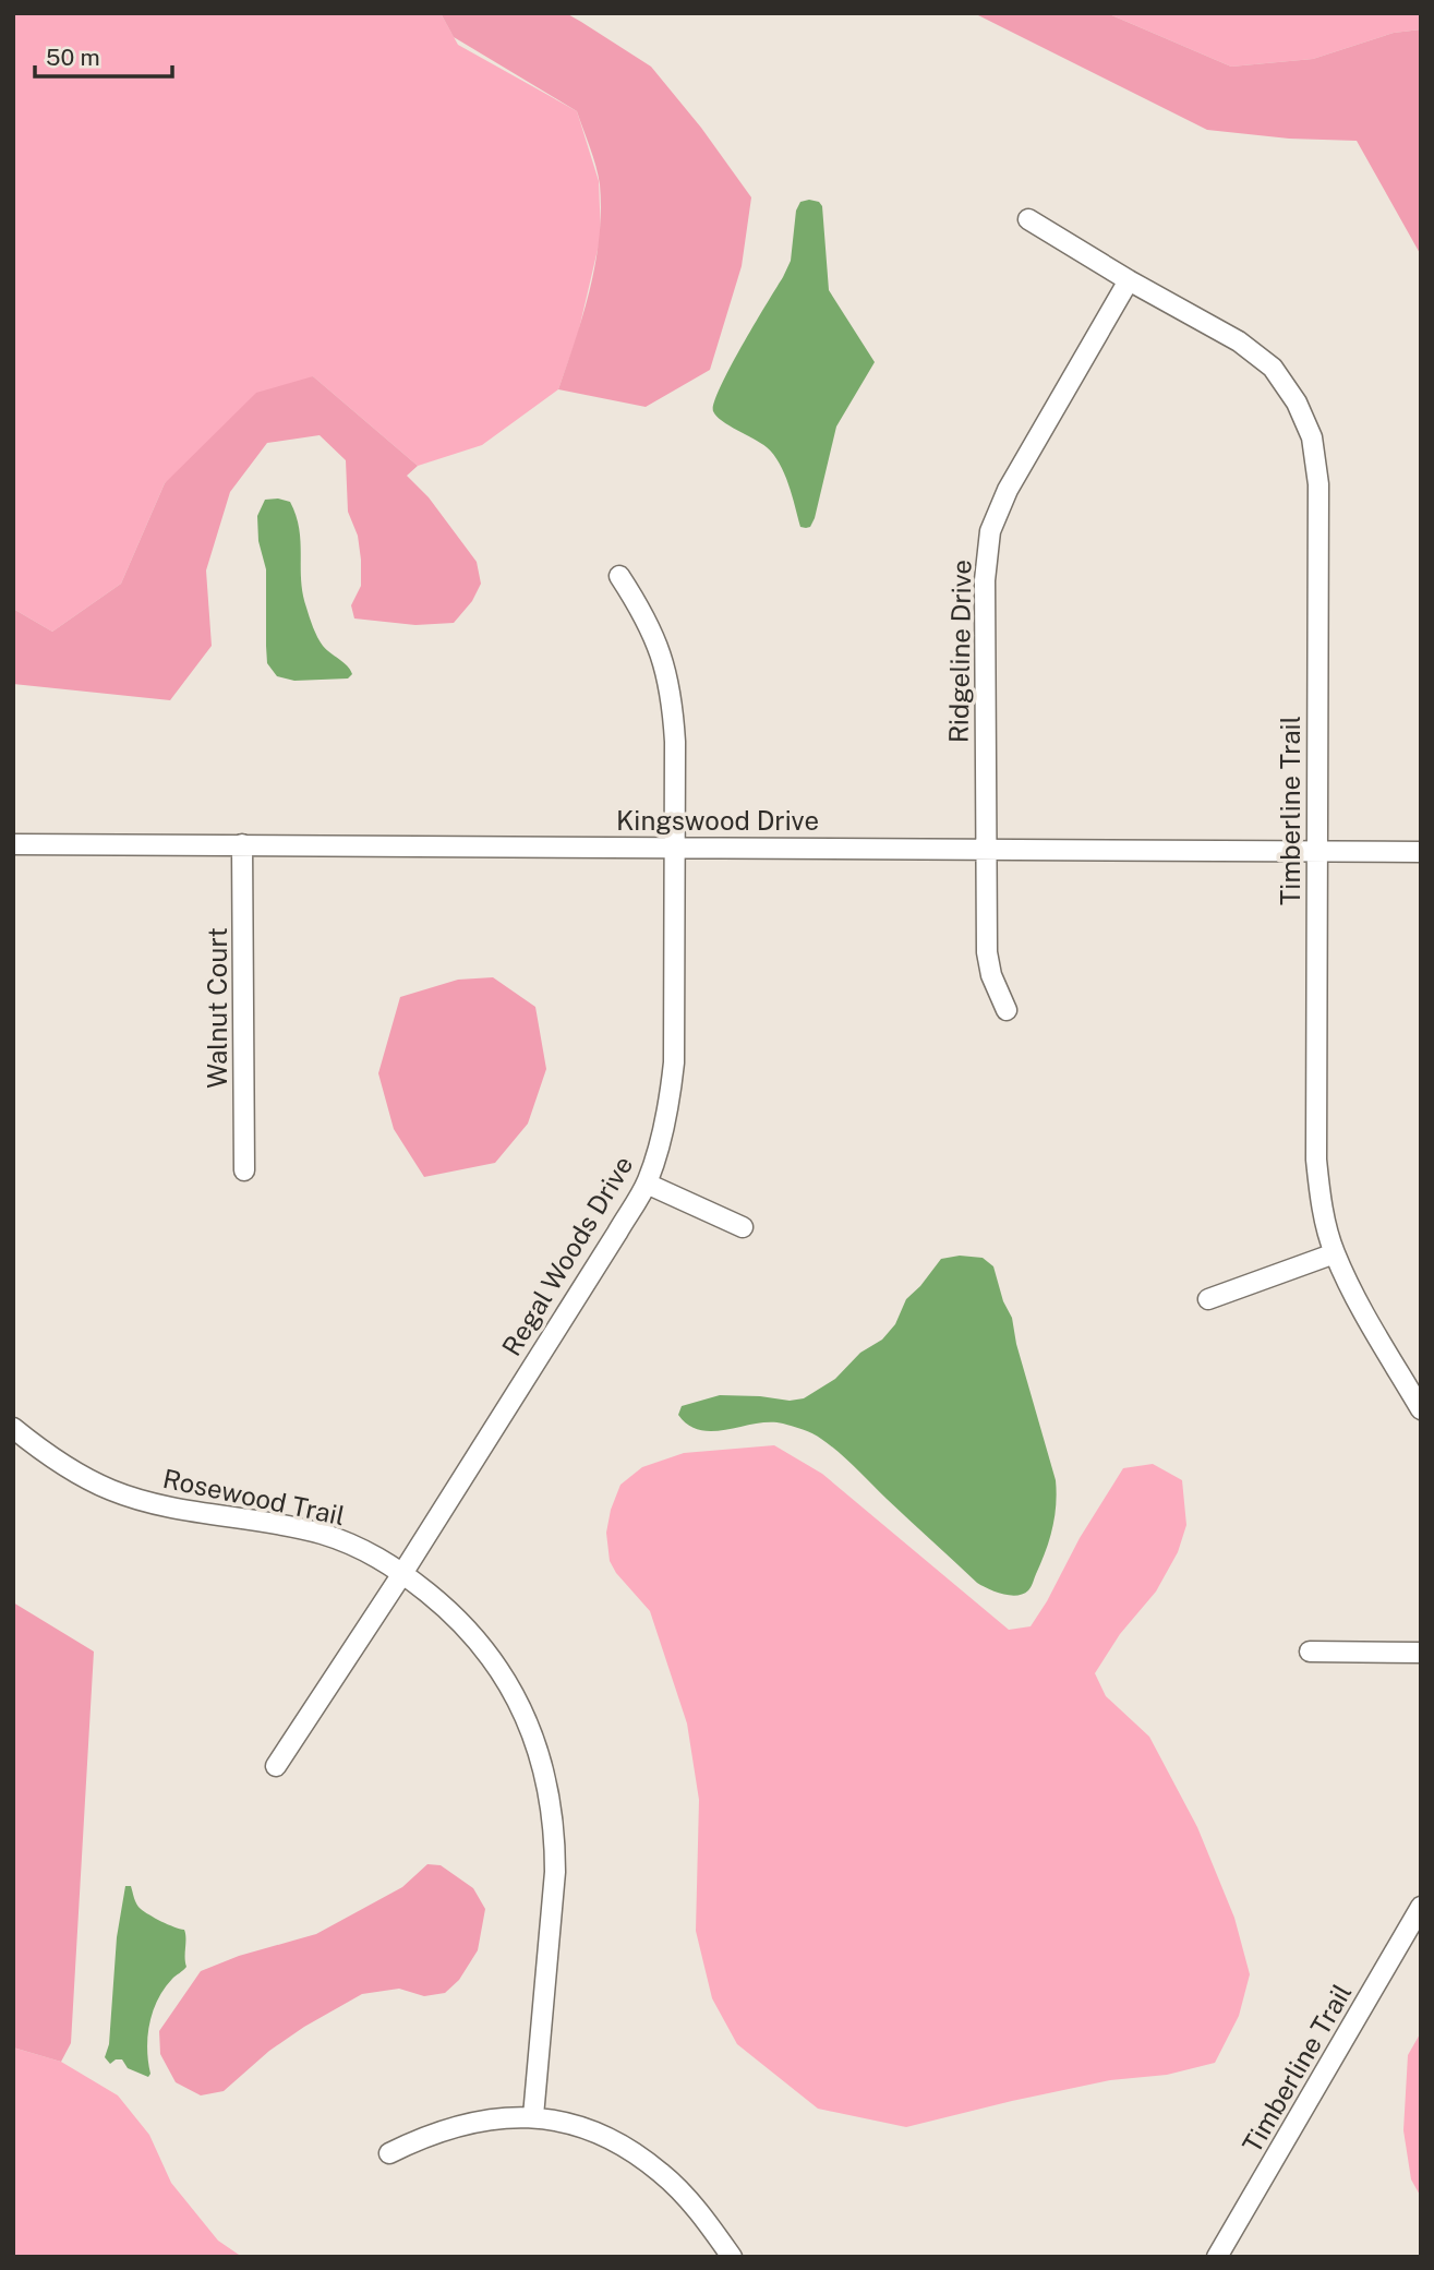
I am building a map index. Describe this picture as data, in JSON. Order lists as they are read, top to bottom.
{
  "streets": {
    "street": [
      "Ridgeline Drive",
      "Timberline Trail",
      "Kingswood Drive",
      "Walnut Court",
      "Regal Woods Drive",
      "Rosewood Trail"
    ]
  },
  "crossings": [
    ["Ridgeline Drive", "Timberline Trail"],
    ["Ridgeline Drive", "Kingswood Drive"],
    ["Timberline Trail", "Kingswood Drive"],
    ["Kingswood Drive", "Walnut Court"],
    ["Kingswood Drive", "Regal Woods Drive"],
    ["Regal Woods Drive", "Rosewood Trail"]
  ],
  "scale_bar": "50 m"
}
